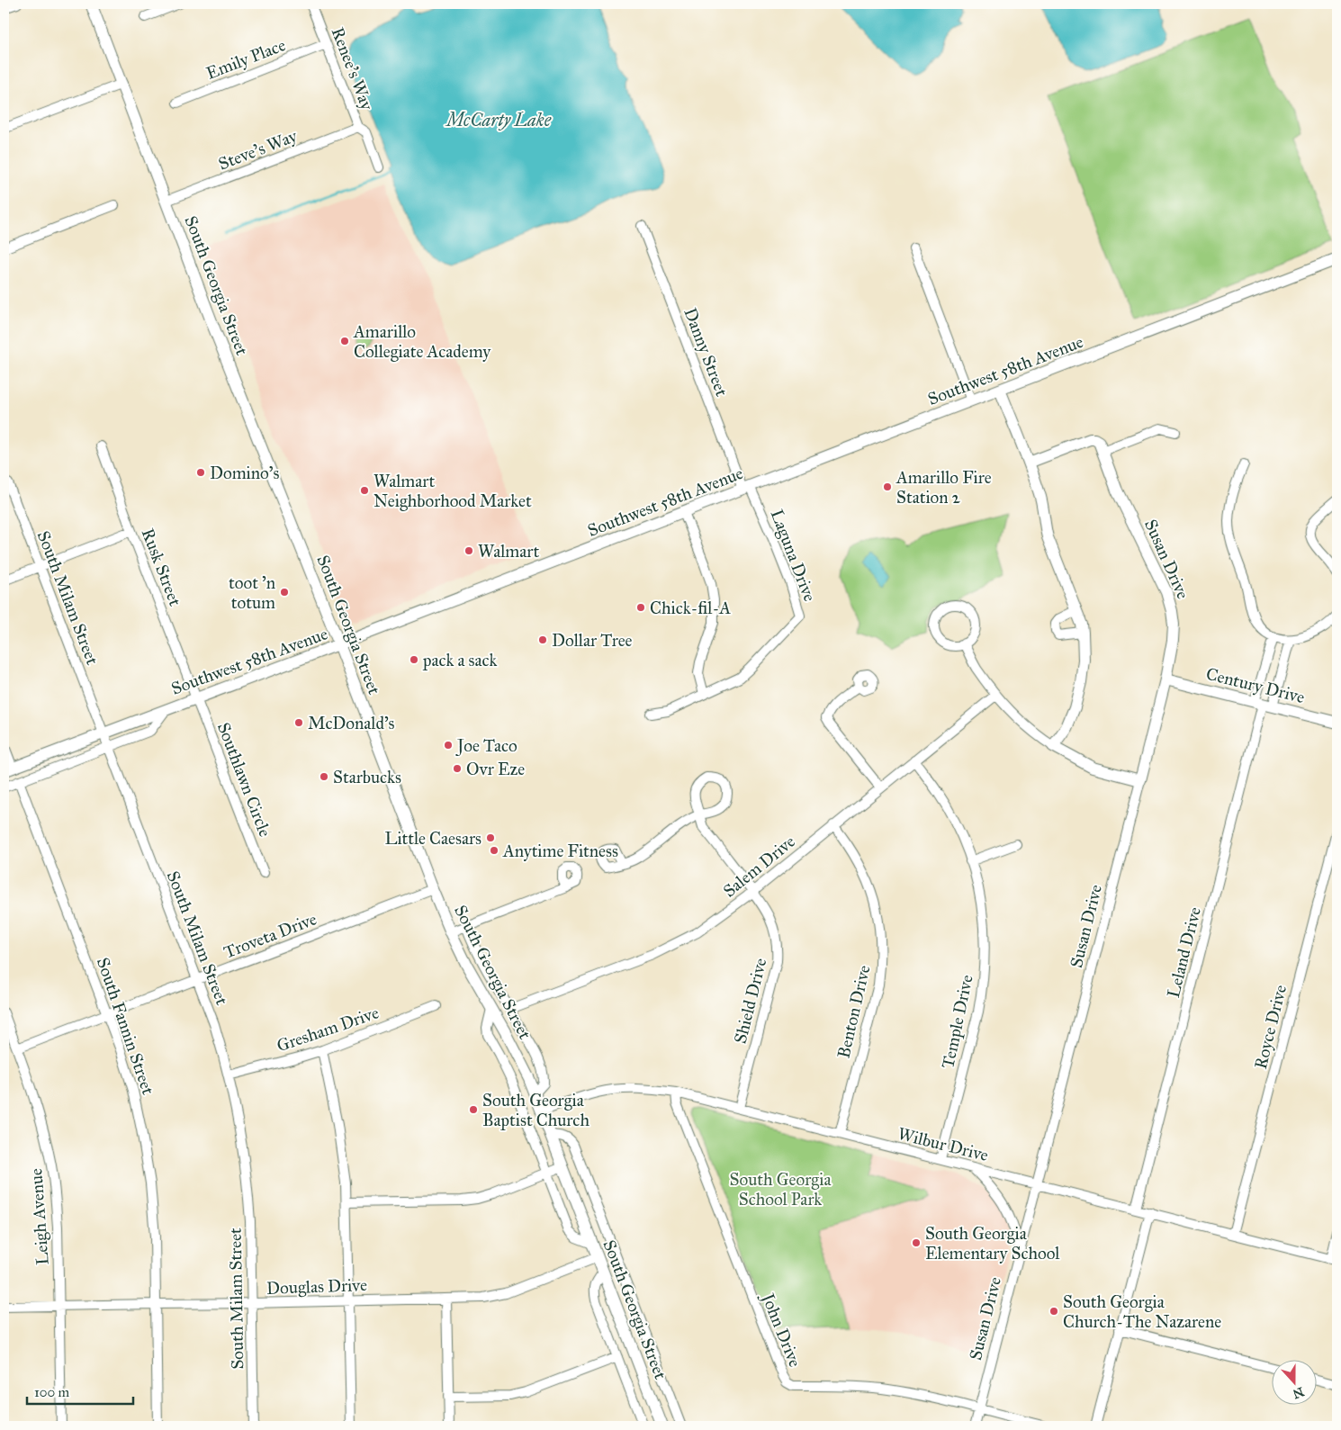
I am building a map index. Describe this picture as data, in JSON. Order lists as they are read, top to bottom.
{
  "streets": {
    "main road": [
      "South Georgia Street",
      "Southwest 58th Avenue",
      "Susan Drive",
      "Century Drive"
    ],
    "street": [
      "Emily Place",
      "Renee's Way",
      "Steve's Way",
      "Danny Street",
      "Laguna Drive",
      "Rusk Street",
      "South Milam Street",
      "Southlawn Circle",
      "Salem Drive",
      "Troveta Drive",
      "Leland Drive",
      "Shield Drive",
      "Benton Drive",
      "Temple Drive",
      "South Fannin Street",
      "Royce Drive",
      "Gresham Drive",
      "Wilbur Drive",
      "Leigh Avenue",
      "Douglas Drive",
      "John Drive"
    ]
  },
  "crossings": [
    ["Emily Place", "Renee's Way"],
    ["Renee's Way", "Steve's Way"],
    ["Steve's Way", "South Georgia Street"],
    ["South Georgia Street", "Southwest 58th Avenue"],
    ["South Georgia Street", "Troveta Drive"],
    ["South Georgia Street", "Wilbur Drive"],
    ["South Georgia Street", "Douglas Drive"],
    ["Danny Street", "Southwest 58th Avenue"],
    ["Danny Street", "Laguna Drive"],
    ["Southwest 58th Avenue", "Laguna Drive"],
    ["Southwest 58th Avenue", "Rusk Street"],
    ["Southwest 58th Avenue", "South Milam Street"],
    ["Southwest 58th Avenue", "Southlawn Circle"],
    ["Susan Drive", "Century Drive"],
    ["Susan Drive", "Wilbur Drive"],
    ["Susan Drive", "John Drive"],
    ["Rusk Street", "Southlawn Circle"],
    ["South Milam Street", "Troveta Drive"],
    ["South Milam Street", "Gresham Drive"],
    ["South Milam Street", "Douglas Drive"],
    ["Century Drive", "Leland Drive"],
    ["Salem Drive", "Shield Drive"],
    ["Salem Drive", "Benton Drive"],
    ["Salem Drive", "Temple Drive"],
    ["Troveta Drive", "South Fannin Street"],
    ["Troveta Drive", "Leigh Avenue"],
    ["Leland Drive", "Wilbur Drive"],
    ["Shield Drive", "Wilbur Drive"],
    ["Benton Drive", "Wilbur Drive"],
    ["Temple Drive", "Wilbur Drive"],
    ["South Fannin Street", "Douglas Drive"],
    ["Royce Drive", "Wilbur Drive"],
    ["Wilbur Drive", "John Drive"],
    ["Leigh Avenue", "Douglas Drive"]
  ],
  "water": ["McCarty Lake"],
  "parks": ["South Georgia School Park"],
  "places": [
    "Amarillo Collegiate Academy",
    "Domino's",
    "Amarillo Fire Station 2",
    "Walmart Neighborhood Market",
    "Walmart",
    "toot 'n totum",
    "Chick-fil-A",
    "Dollar Tree",
    "pack a sack",
    "McDonald's",
    "Joe Taco",
    "Ovr Eze",
    "Starbucks",
    "Little Caesars",
    "Anytime Fitness",
    "South Georgia Baptist Church",
    "South Georgia Elementary School",
    "South Georgia Church-The Nazarene"
  ],
  "scale_bar": "100 m",
  "north": "bottom"
}
